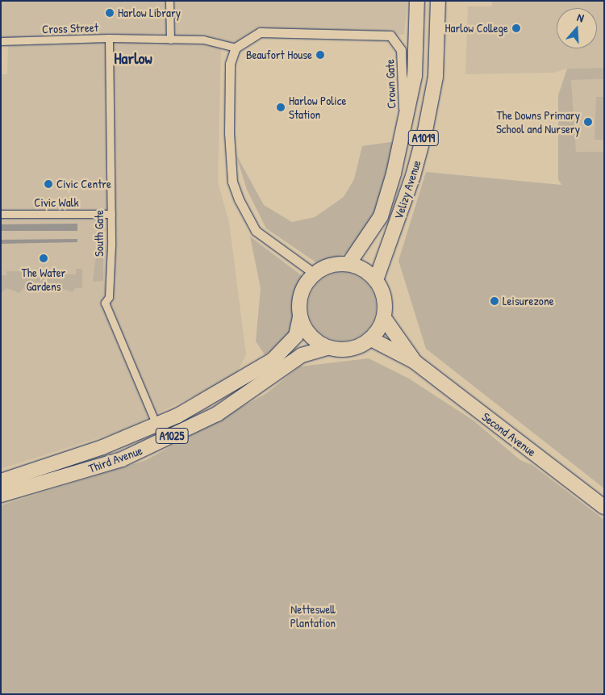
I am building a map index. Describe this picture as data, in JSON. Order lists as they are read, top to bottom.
{
  "streets": {
    "main road": [
      "A1019",
      "Velizy Avenue",
      "Second Avenue",
      "A1025",
      "Third Avenue"
    ],
    "street": [
      "Cross Street",
      "Crown Gate",
      "Civic Walk",
      "South Gate"
    ]
  },
  "crossings": [
    ["Cross Street", "Crown Gate"],
    ["Cross Street", "South Gate"],
    ["Crown Gate", "Velizy Avenue"],
    ["Velizy Avenue", "Second Avenue"],
    ["Velizy Avenue", "Third Avenue"],
    ["Civic Walk", "South Gate"],
    ["Second Avenue", "Third Avenue"]
  ],
  "districts": ["Harlow"],
  "parks": ["Netteswell Plantation"],
  "places": [
    "Harlow Library",
    "Harlow College",
    "Beaufort House",
    "Harlow Police Station",
    "The Downs Primary School and Nursery",
    "Civic Centre",
    "The Water Gardens",
    "Leisurezone"
  ],
  "north": "top"
}
